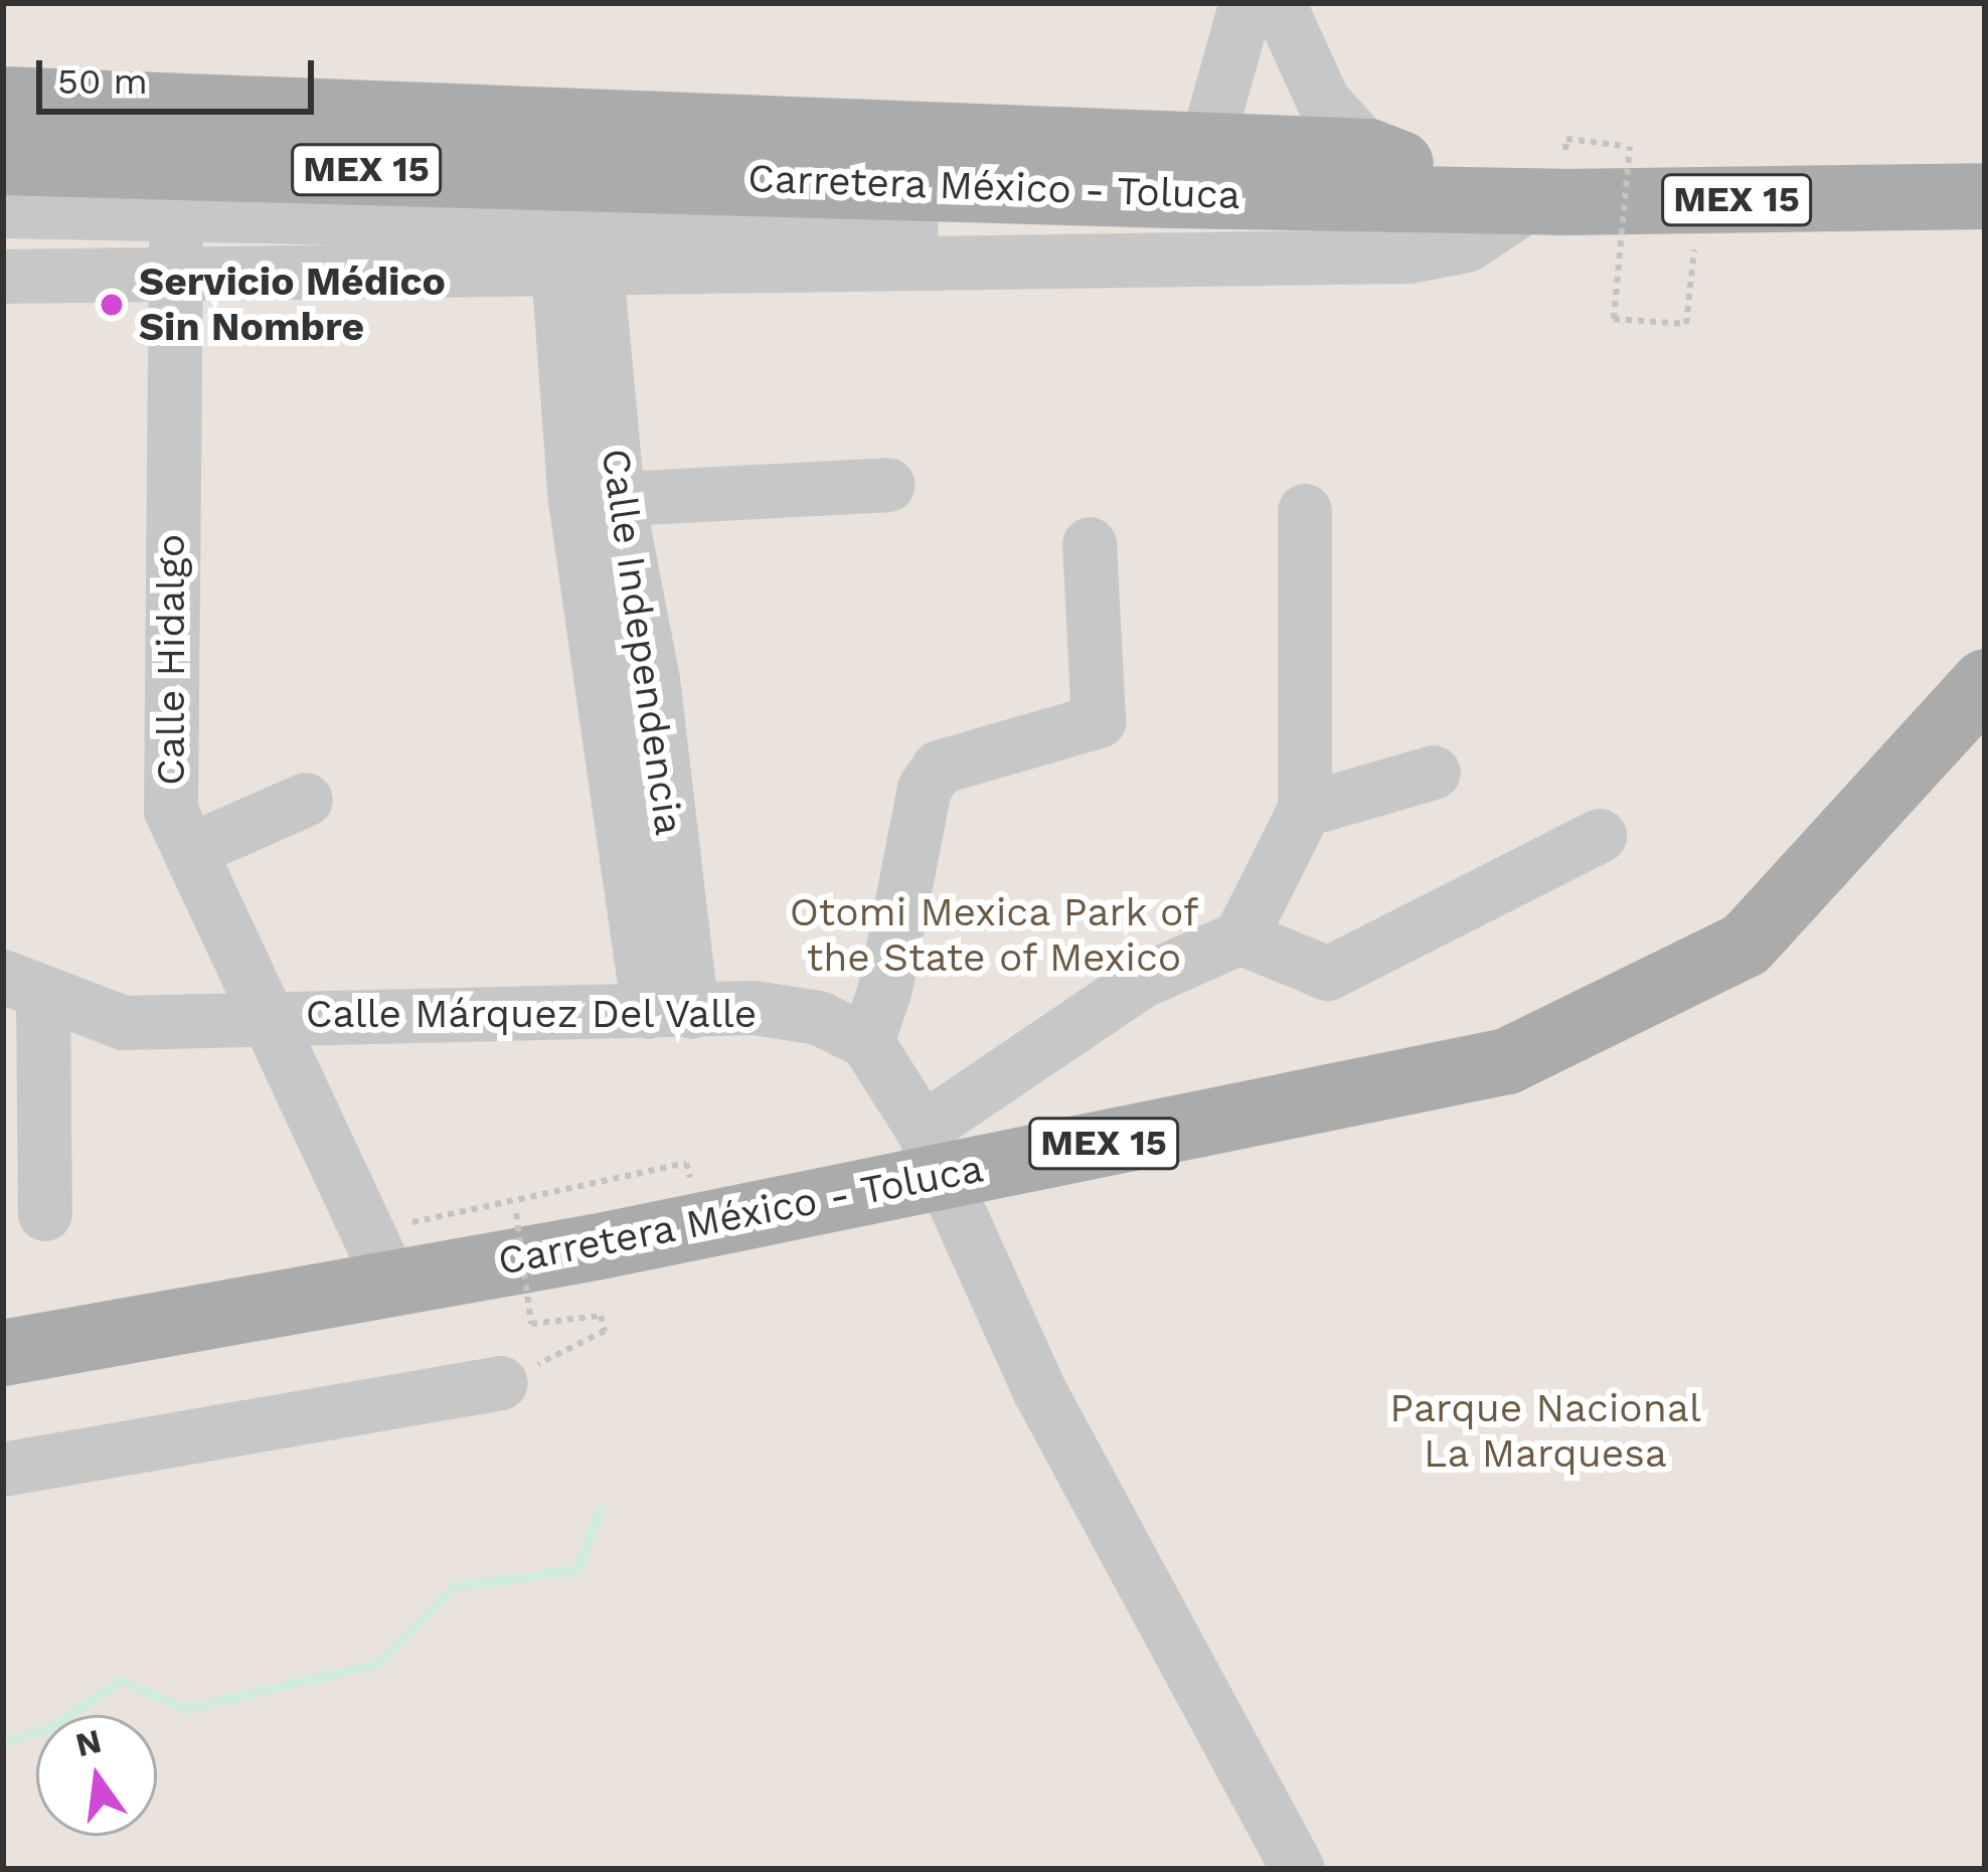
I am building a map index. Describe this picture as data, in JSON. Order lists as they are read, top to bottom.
{
  "streets": {
    "main road": ["MEX 15", "Carretera México - Toluca"],
    "street": ["Calle Independencia", "Calle Hidalgo", "Calle Márquez Del Valle"]
  },
  "crossings": [
    ["Carretera México - Toluca", "Calle Hidalgo"],
    ["Calle Independencia", "Calle Márquez Del Valle"],
    ["Calle Hidalgo", "Calle Márquez Del Valle"]
  ],
  "parks": ["Otomi Mexica Park of the State of Mexico", "Parque Nacional La Marquesa"],
  "places": ["Servicio Médico Sin Nombre"],
  "scale_bar": "50 m",
  "north": "top"
}
